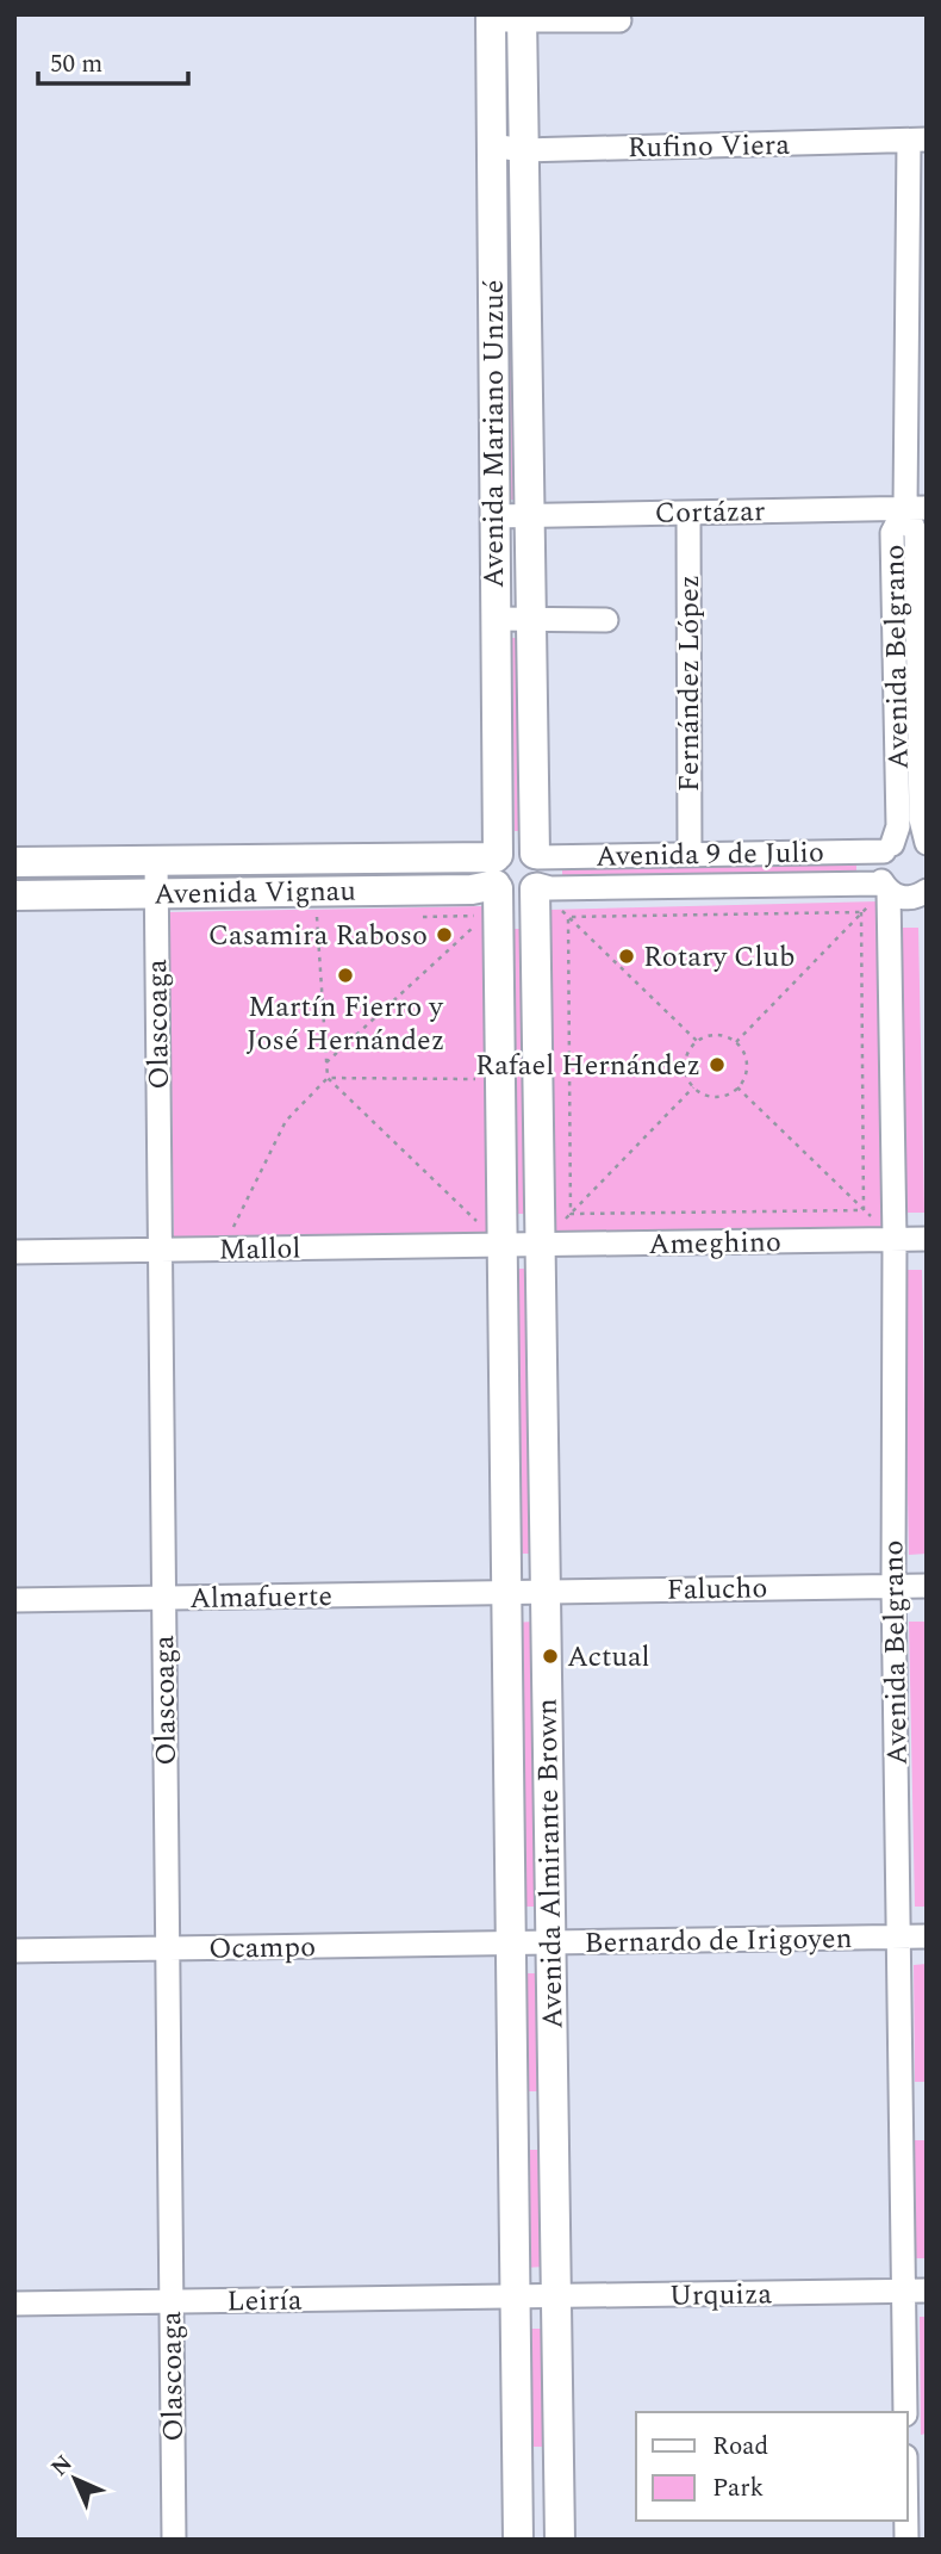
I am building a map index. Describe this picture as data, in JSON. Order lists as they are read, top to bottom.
{
  "streets": {
    "main road": ["Avenida Mariano Unzué", "Avenida Vignau", "Avenida Almirante Brown"],
    "street": [
      "Rufino Viera",
      "Cortázar",
      "Avenida Belgrano",
      "Fernández López",
      "Avenida 9 de Julio",
      "Olascoaga",
      "Ameghino",
      "Mallol",
      "Falucho",
      "Almafuerte",
      "Bernardo de Irigoyen",
      "Ocampo",
      "Urquiza",
      "Leiría"
    ]
  },
  "crossings": [
    ["Rufino Viera", "Avenida Mariano Unzué"],
    ["Rufino Viera", "Avenida Belgrano"],
    ["Avenida Mariano Unzué", "Cortázar"],
    ["Avenida Mariano Unzué", "Avenida 9 de Julio"],
    ["Avenida Mariano Unzué", "Avenida Vignau"],
    ["Avenida Mariano Unzué", "Avenida Almirante Brown"],
    ["Cortázar", "Avenida Belgrano"],
    ["Cortázar", "Fernández López"],
    ["Avenida Belgrano", "Avenida 9 de Julio"],
    ["Avenida Belgrano", "Ameghino"],
    ["Avenida Belgrano", "Falucho"],
    ["Avenida Belgrano", "Bernardo de Irigoyen"],
    ["Avenida Belgrano", "Urquiza"],
    ["Fernández López", "Avenida 9 de Julio"],
    ["Avenida 9 de Julio", "Avenida Almirante Brown"],
    ["Avenida Vignau", "Olascoaga"],
    ["Avenida Vignau", "Avenida Almirante Brown"],
    ["Olascoaga", "Mallol"],
    ["Olascoaga", "Almafuerte"],
    ["Olascoaga", "Ocampo"],
    ["Olascoaga", "Leiría"],
    ["Ameghino", "Mallol"],
    ["Ameghino", "Avenida Almirante Brown"],
    ["Mallol", "Avenida Almirante Brown"],
    ["Falucho", "Almafuerte"],
    ["Falucho", "Avenida Almirante Brown"],
    ["Almafuerte", "Avenida Almirante Brown"],
    ["Avenida Almirante Brown", "Bernardo de Irigoyen"],
    ["Avenida Almirante Brown", "Ocampo"],
    ["Avenida Almirante Brown", "Urquiza"],
    ["Avenida Almirante Brown", "Leiría"],
    ["Bernardo de Irigoyen", "Ocampo"],
    ["Urquiza", "Leiría"]
  ],
  "places": [
    "Casamira Raboso",
    "Rotary Club",
    "Martín Fierro y José Hernández",
    "Rafael Hernández",
    "Actual"
  ],
  "legend": ["Road", "Park"],
  "scale_bar": "50 m",
  "north": "top left"
}
